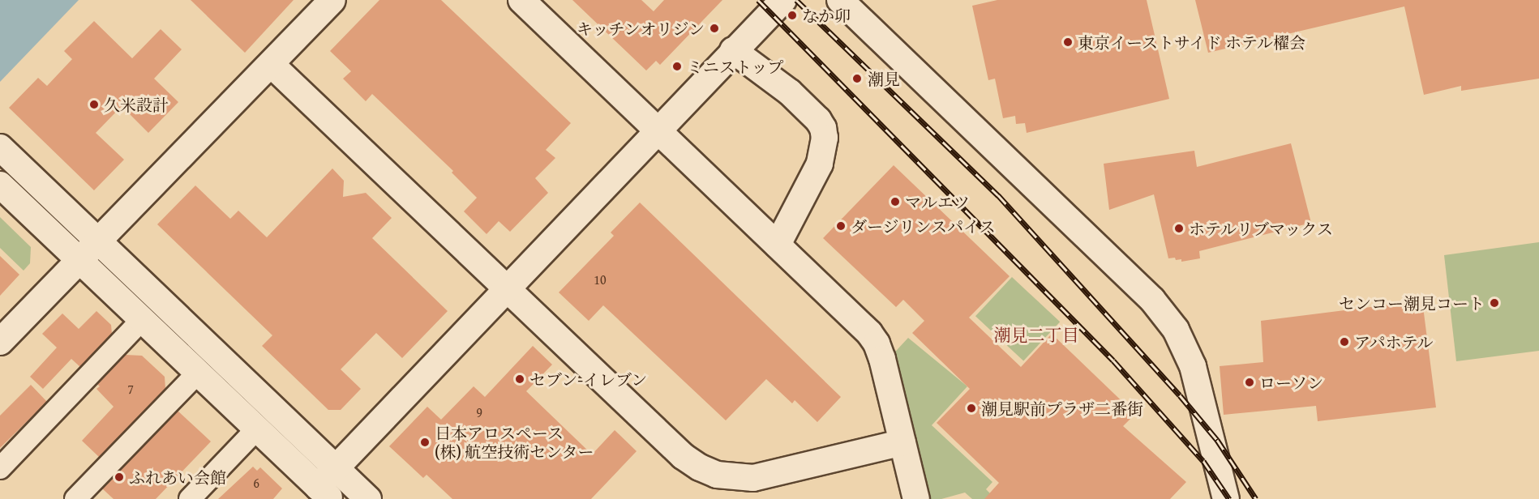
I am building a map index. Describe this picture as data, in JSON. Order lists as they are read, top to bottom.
{
  "districts": ["潮見二丁目"],
  "places": [
    "なか卯",
    "キッチンオリジン",
    "東京イーストサイド ホテル櫂会",
    "ミニストップ",
    "潮見",
    "久米設計",
    "マルエツ",
    "ダージリンスパイス",
    "ホテルリブマックス",
    "センコー潮見コート",
    "アパホテル",
    "セブン-イレブン",
    "ローソン",
    "潮見駅前プラザ二番街",
    "日本アロスペース (株) 航空技術センター",
    "ふれあい会館"
  ],
  "house_numbers": [
    "10",
    "7",
    "9",
    "6"
  ]
}
